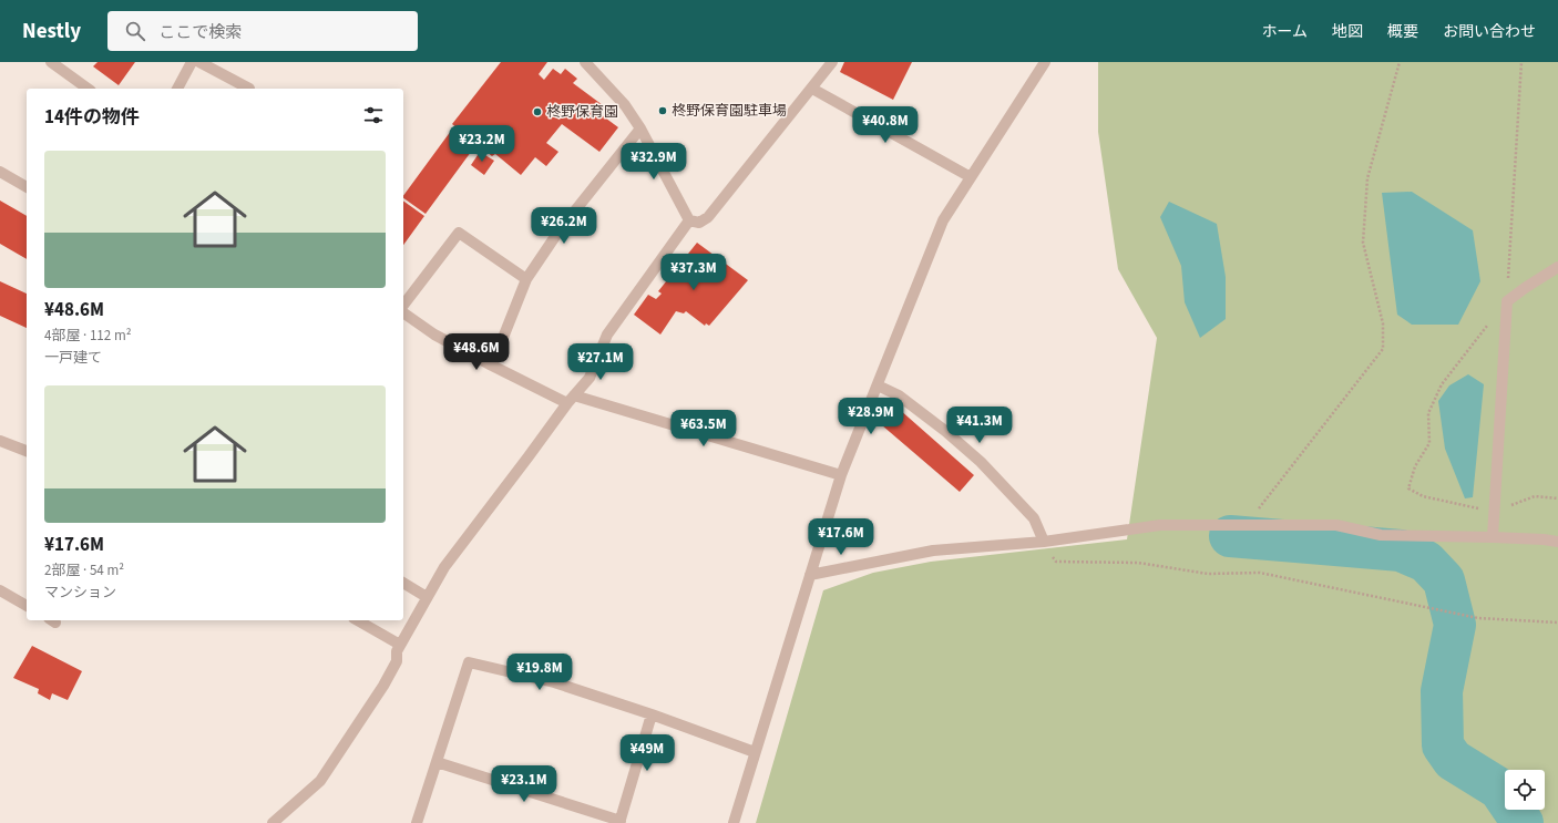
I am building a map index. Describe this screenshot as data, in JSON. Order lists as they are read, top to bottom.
{
  "places": ["柊野保育園駐車場", "柊野保育園"],
  "page": {
    "header": "Nestly",
    "search": "ここで検索",
    "nav": [
      "ホーム",
      "地図",
      "概要",
      "お問い合わせ"
    ],
    "heading": "14件の物件",
    "price": [
      "¥40.8M",
      "¥23.2M",
      "¥32.9M",
      "¥26.2M",
      "¥37.3M",
      "¥48.6M",
      "¥27.1M",
      "¥28.9M",
      "¥41.3M",
      "¥63.5M",
      "¥17.6M",
      "¥19.8M",
      "¥49M",
      "¥23.1M"
    ],
    "list": [
      {
        "name": "¥48.6M",
        "note": "4部屋 · 112 m² · 一戸建て"
      },
      {
        "name": "¥17.6M",
        "note": "2部屋 · 54 m² · マンション"
      }
    ]
  }
}
